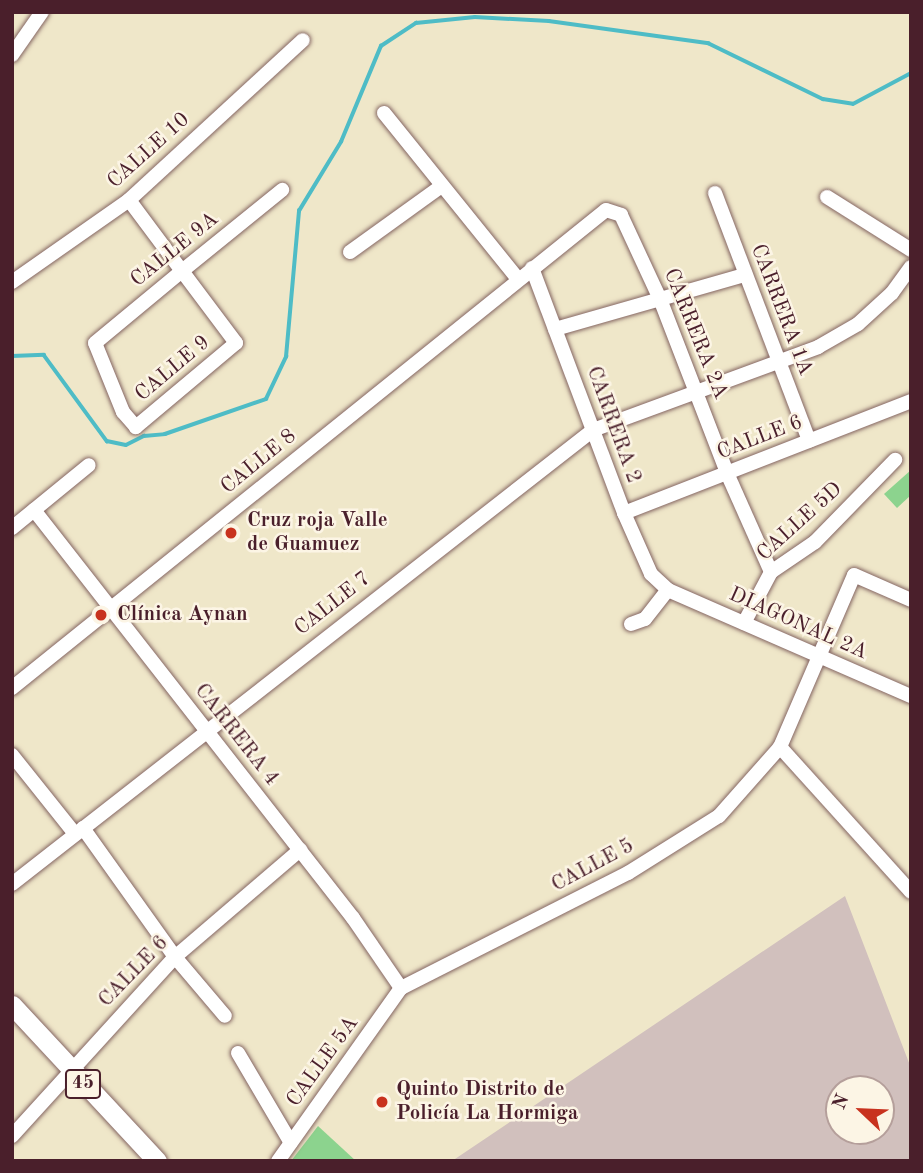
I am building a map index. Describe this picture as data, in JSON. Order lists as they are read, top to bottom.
{
  "streets": {
    "main road": ["45"],
    "street": [
      "CALLE 10",
      "CALLE 9A",
      "CARRERA 1A",
      "CARRERA 2A",
      "CALLE 9",
      "CARRERA 2",
      "CALLE 6",
      "CALLE 8",
      "CALLE 5D",
      "CALLE 7",
      "DIAGONAL 2A",
      "CARRERA 4",
      "CALLE 5",
      "CALLE 5A"
    ]
  },
  "crossings": [
    ["CALLE 9A", "CALLE 9"],
    ["CARRERA 1A", "CALLE 6"],
    ["CARRERA 1A", "CALLE 7"],
    ["CARRERA 2A", "CARRERA 2"],
    ["CARRERA 2A", "CALLE 6"],
    ["CARRERA 2A", "CALLE 8"],
    ["CARRERA 2A", "CALLE 5D"],
    ["CARRERA 2A", "CALLE 7"],
    ["CARRERA 2", "CALLE 6"],
    ["CARRERA 2", "CALLE 8"],
    ["CARRERA 2", "CALLE 7"],
    ["CARRERA 2", "DIAGONAL 2A"],
    ["CALLE 6", "CARRERA 4"],
    ["CALLE 6", "45"],
    ["CALLE 8", "CARRERA 4"],
    ["CALLE 5D", "DIAGONAL 2A"],
    ["CALLE 7", "CARRERA 4"],
    ["CARRERA 4", "CALLE 5"],
    ["CARRERA 4", "CALLE 5A"],
    ["CALLE 5", "CALLE 5A"]
  ],
  "places": ["Cruz roja Valle de Guamuez", "Clínica Aynan", "Quinto Distrito de Policía La Hormiga"],
  "north": "top left"
}
